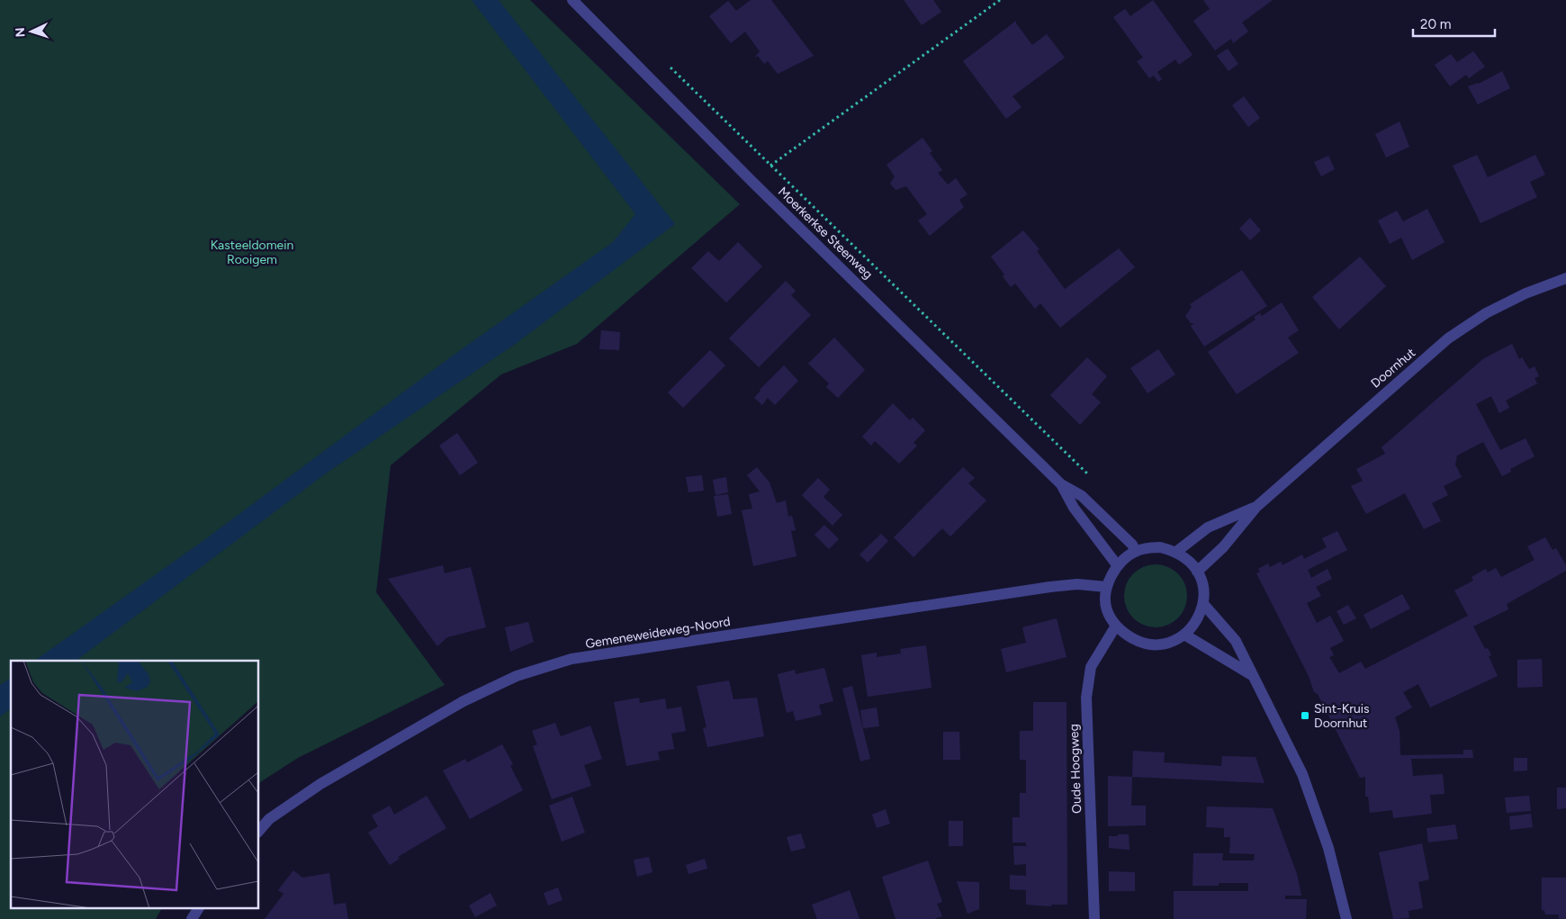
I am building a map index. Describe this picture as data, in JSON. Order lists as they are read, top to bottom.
{
  "streets": {
    "street": [
      "Moerkerkse Steenweg",
      "Doornhut",
      "Gemeneweideweg-Noord",
      "Oude Hoogweg"
    ]
  },
  "crossings": [
    ["Moerkerkse Steenweg", "Doornhut"],
    ["Moerkerkse Steenweg", "Gemeneweideweg-Noord"],
    ["Moerkerkse Steenweg", "Oude Hoogweg"],
    ["Doornhut", "Gemeneweideweg-Noord"],
    ["Doornhut", "Oude Hoogweg"],
    ["Gemeneweideweg-Noord", "Oude Hoogweg"]
  ],
  "parks": ["Kasteeldomein Rooigem"],
  "places": {
    "transit": ["Sint-Kruis Doornhut"]
  },
  "scale_bar": "20 m",
  "north": "left"
}
